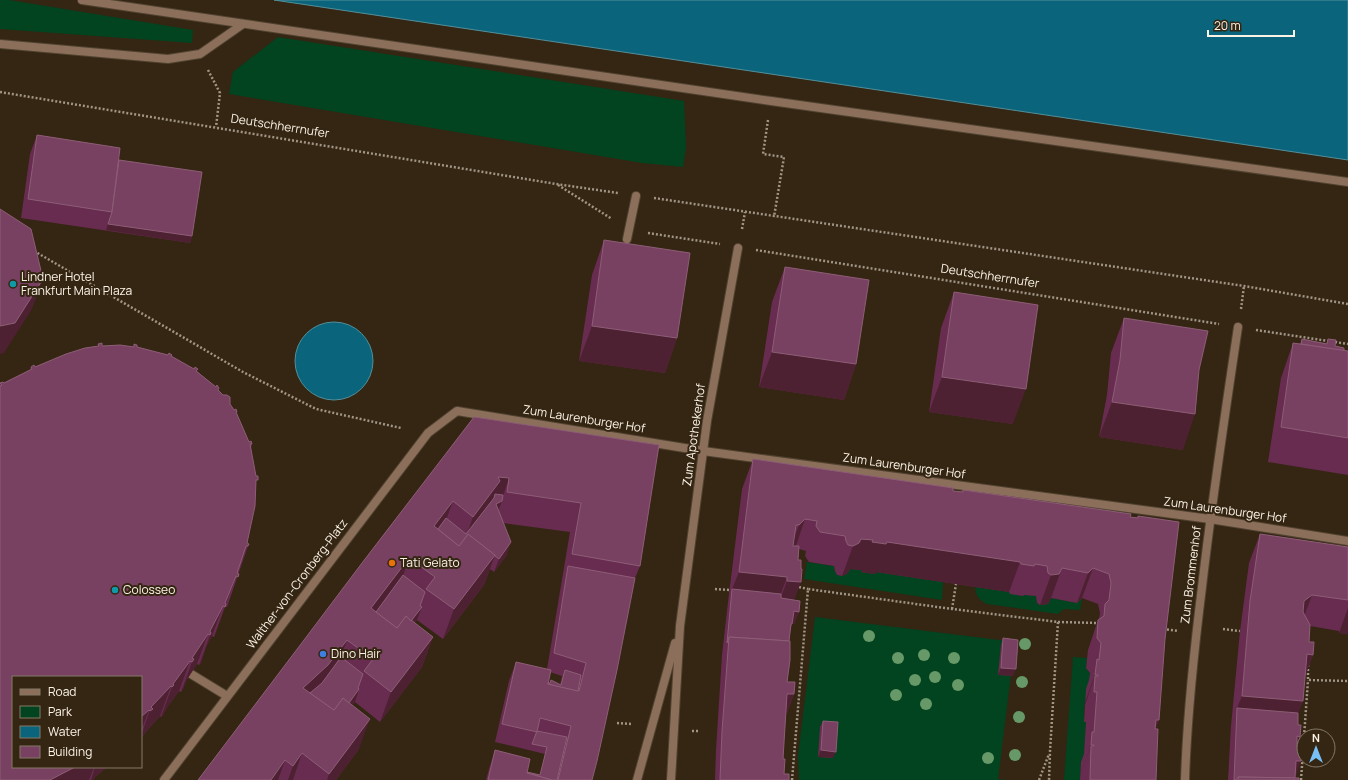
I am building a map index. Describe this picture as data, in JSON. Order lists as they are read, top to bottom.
{
  "streets": {
    "street": [
      "Zum Laurenburger Hof",
      "Zum Apothekerhof",
      "Zum Brommenhof",
      "Walther-von-Cronberg-Platz"
    ],
    "path": ["Deutschherrnufer"]
  },
  "crossings": [
    ["Deutschherrnufer", "Zum Apothekerhof"],
    ["Deutschherrnufer", "Zum Brommenhof"],
    ["Zum Laurenburger Hof", "Zum Apothekerhof"],
    ["Zum Laurenburger Hof", "Zum Brommenhof"],
    ["Zum Laurenburger Hof", "Walther-von-Cronberg-Platz"]
  ],
  "places": [
    "Lindner Hotel Frankfurt Main Plaza",
    "Tati Gelato",
    "Colosseo",
    "Dino Hair"
  ],
  "legend": [
    "Road",
    "Park",
    "Water",
    "Building"
  ],
  "scale_bar": "20 m",
  "north": "top"
}
